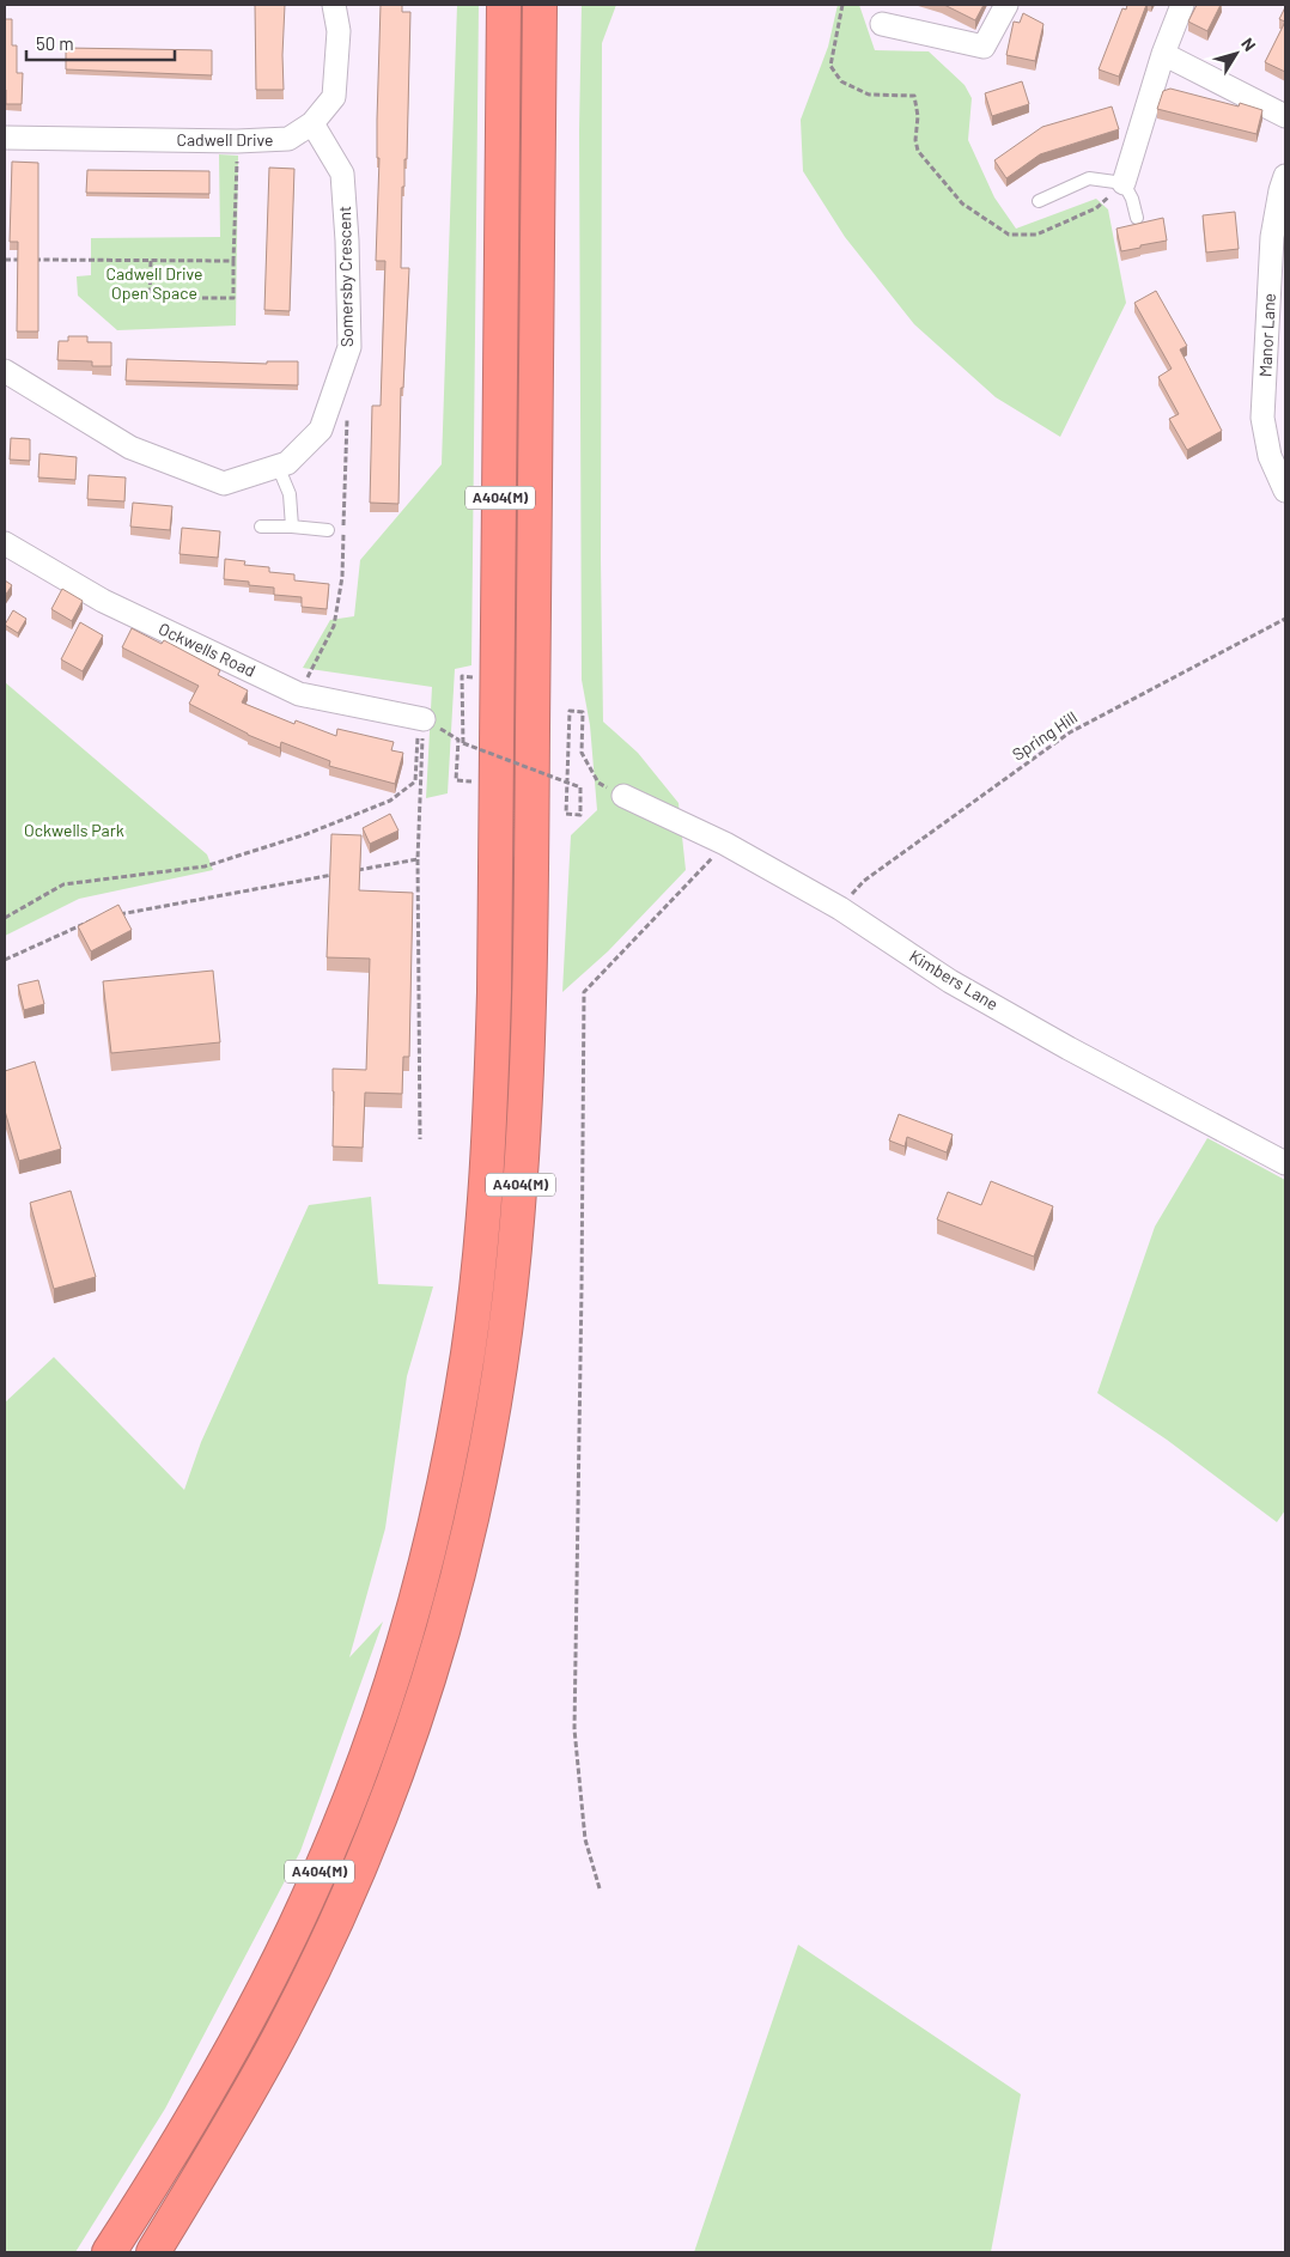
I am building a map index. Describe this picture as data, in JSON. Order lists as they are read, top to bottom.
{
  "streets": {
    "highway": ["A404(M)"],
    "street": [
      "Cadwell Drive",
      "Somersby Crescent",
      "Manor Lane",
      "Ockwells Road",
      "Kimbers Lane"
    ],
    "path": ["Spring Hill"]
  },
  "crossings": [
    ["Cadwell Drive", "Somersby Crescent"],
    ["Spring Hill", "Kimbers Lane"]
  ],
  "parks": ["Cadwell Drive Open Space", "Ockwells Park"],
  "scale_bar": "50 m",
  "north": "top right"
}
